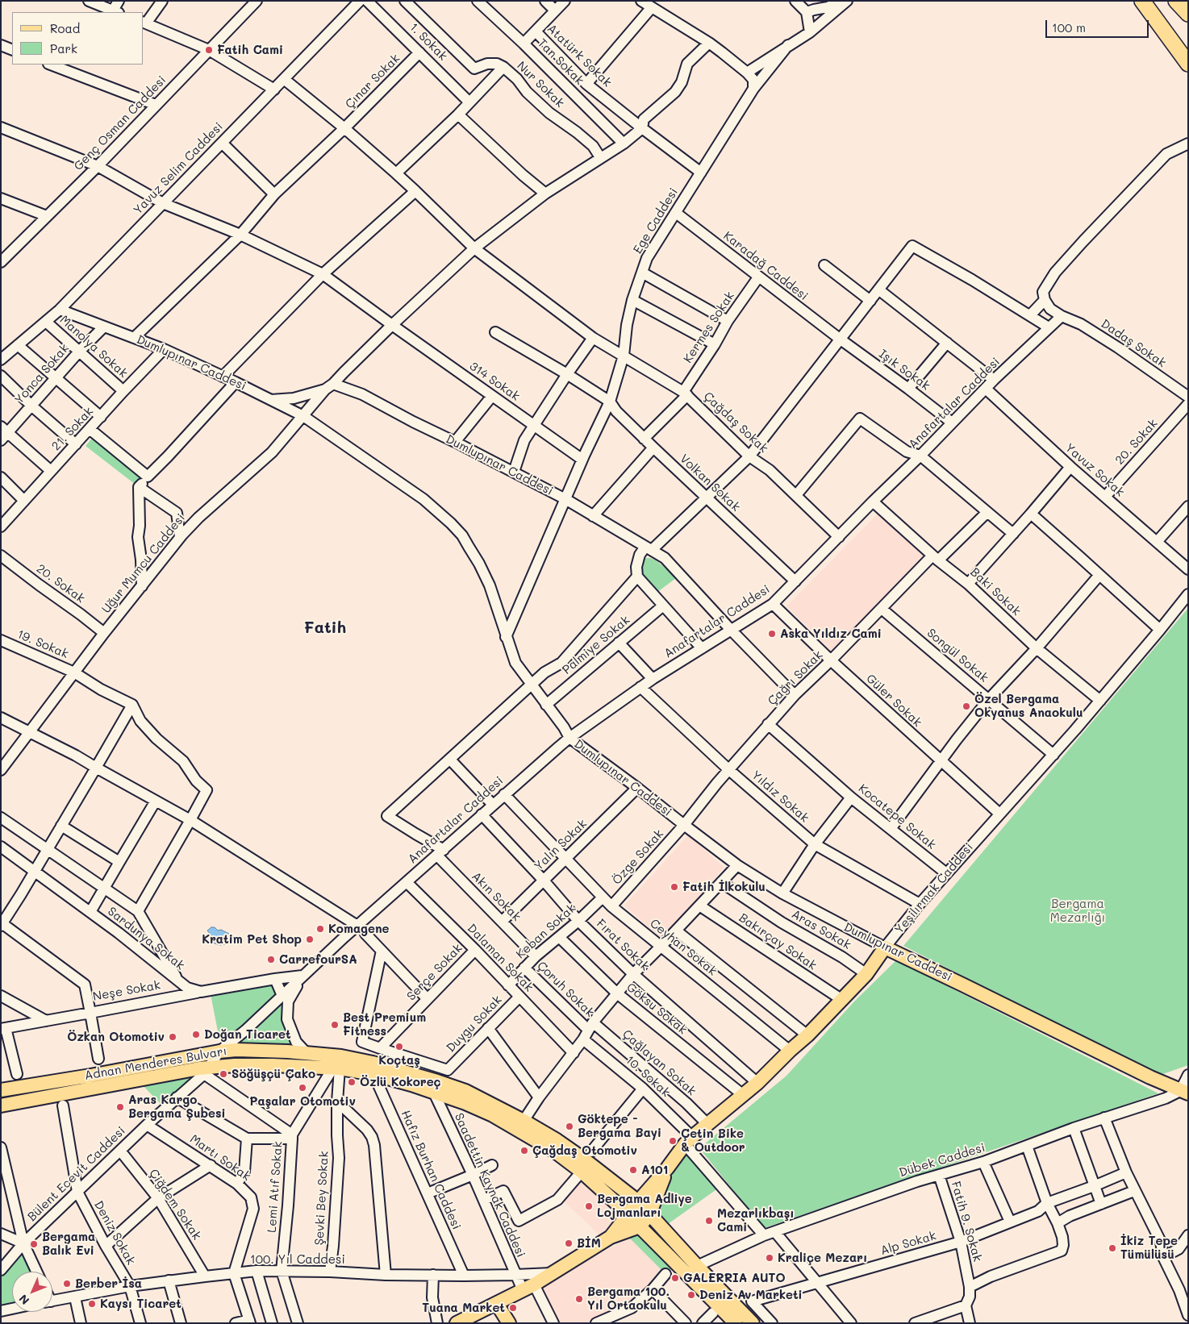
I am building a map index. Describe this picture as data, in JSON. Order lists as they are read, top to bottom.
{
  "streets": {
    "main road": ["Dumlupınar Caddesi", "Yeşilırmak Caddesi", "Adnan Menderes Bulvarı"],
    "street": [
      "1. Sokak",
      "Atatürk Sokak",
      "Tan Sokak",
      "Çınar Sokak",
      "Nur Sokak",
      "Genç Osman Caddesi",
      "Yavuz Selim Caddesi",
      "Ege Caddesi",
      "Karadağ Caddesi",
      "Kermes Sokak",
      "Dadaş Sokak",
      "Manolya Sokak",
      "Işık Sokak",
      "Yonca Sokak",
      "314 Sokak",
      "Anafartalar Caddesi",
      "Çağdaş Sokak",
      "21. Sokak",
      "20. Sokak",
      "Yavuz Sokak",
      "Volkan Sokak",
      "Uğur Mumcu Caddesi",
      "Baki Sokak",
      "19. Sokak",
      "Palmiye Sokak",
      "Songül Sokak",
      "Çağrı Sokak",
      "Güler Sokak",
      "Yıldız Sokak",
      "Kocatepe Sokak",
      "Yalın Sokak",
      "Özge Sokak",
      "Akın Sokak",
      "Aras Sokak",
      "Keban Sokak",
      "Sardunya Sokak",
      "Bakırçay Sokak",
      "Fırat Sokak",
      "Ceyhan Sokak",
      "Dalaman Sokak",
      "Serçe Sokak",
      "Çoruh Sokak",
      "Neşe Sokak",
      "Göksu Sokak",
      "Duygu Sokak",
      "Çağlayan Sokak",
      "10. Sokak",
      "Martı Sokak",
      "Dübek Caddesi",
      "Hafız Burhan Caddesi",
      "Bülent Ecevit Caddesi",
      "Saadettin Kaynak Caddesi",
      "Lemi Atıf Sokak",
      "Şevki Bey Sokak",
      "Çiğdem Sokak",
      "Fatih 9. Sokak",
      "Deniz Sokak",
      "Alp Sokak",
      "100. Yıl Caddesi"
    ]
  },
  "crossings": [
    ["1. Sokak", "Çınar Sokak"],
    ["Atatürk Sokak", "Ege Caddesi"],
    ["Atatürk Sokak", "Uğur Mumcu Caddesi"],
    ["Tan Sokak", "Uğur Mumcu Caddesi"],
    ["Çınar Sokak", "Dumlupınar Caddesi"],
    ["Çınar Sokak", "314 Sokak"],
    ["Çınar Sokak", "Çağdaş Sokak"],
    ["Nur Sokak", "Uğur Mumcu Caddesi"],
    ["Genç Osman Caddesi", "314 Sokak"],
    ["Yavuz Selim Caddesi", "Manolya Sokak"],
    ["Yavuz Selim Caddesi", "Dumlupınar Caddesi"],
    ["Yavuz Selim Caddesi", "314 Sokak"],
    ["Yavuz Selim Caddesi", "Çağdaş Sokak"],
    ["Ege Caddesi", "Karadağ Caddesi"],
    ["Ege Caddesi", "Dumlupınar Caddesi"],
    ["Ege Caddesi", "314 Sokak"],
    ["Ege Caddesi", "Çağdaş Sokak"],
    ["Ege Caddesi", "Volkan Sokak"],
    ["Karadağ Caddesi", "Kermes Sokak"],
    ["Karadağ Caddesi", "Işık Sokak"],
    ["Kermes Sokak", "Çağdaş Sokak"],
    ["Kermes Sokak", "Volkan Sokak"],
    ["Dadaş Sokak", "Anafartalar Caddesi"],
    ["Manolya Sokak", "Yonca Sokak"],
    ["Manolya Sokak", "21. Sokak"],
    ["Dumlupınar Caddesi", "Yonca Sokak"],
    ["Dumlupınar Caddesi", "Anafartalar Caddesi"],
    ["Dumlupınar Caddesi", "21. Sokak"],
    ["Dumlupınar Caddesi", "Uğur Mumcu Caddesi"],
    ["Dumlupınar Caddesi", "Palmiye Sokak"],
    ["Dumlupınar Caddesi", "Çağrı Sokak"],
    ["Dumlupınar Caddesi", "Yalın Sokak"],
    ["Dumlupınar Caddesi", "Özge Sokak"],
    ["Dumlupınar Caddesi", "Yeşilırmak Caddesi"],
    ["Dumlupınar Caddesi", "Dübek Caddesi"],
    ["Işık Sokak", "Anafartalar Caddesi"],
    ["314 Sokak", "Uğur Mumcu Caddesi"],
    ["Anafartalar Caddesi", "Çağdaş Sokak"],
    ["Anafartalar Caddesi", "Yavuz Sokak"],
    ["Anafartalar Caddesi", "Volkan Sokak"],
    ["Anafartalar Caddesi", "Baki Sokak"],
    ["Anafartalar Caddesi", "Güler Sokak"],
    ["Anafartalar Caddesi", "Yıldız Sokak"],
    ["Anafartalar Caddesi", "Akın Sokak"],
    ["Anafartalar Caddesi", "Fırat Sokak"],
    ["Anafartalar Caddesi", "Ceyhan Sokak"],
    ["Anafartalar Caddesi", "Dalaman Sokak"],
    ["Anafartalar Caddesi", "Adnan Menderes Bulvarı"],
    ["Anafartalar Caddesi", "Bülent Ecevit Caddesi"],
    ["Çağdaş Sokak", "Uğur Mumcu Caddesi"],
    ["20. Sokak", "Yavuz Sokak"],
    ["20. Sokak", "Uğur Mumcu Caddesi"],
    ["Uğur Mumcu Caddesi", "19. Sokak"],
    ["Baki Sokak", "Çağrı Sokak"],
    ["Baki Sokak", "Yeşilırmak Caddesi"],
    ["Songül Sokak", "Çağrı Sokak"],
    ["Songül Sokak", "Yeşilırmak Caddesi"],
    ["Çağrı Sokak", "Güler Sokak"],
    ["Çağrı Sokak", "Yıldız Sokak"],
    ["Çağrı Sokak", "Kocatepe Sokak"],
    ["Çağrı Sokak", "Özge Sokak"],
    ["Güler Sokak", "Yeşilırmak Caddesi"],
    ["Yıldız Sokak", "Yeşilırmak Caddesi"],
    ["Kocatepe Sokak", "Yeşilırmak Caddesi"],
    ["Yalın Sokak", "Akın Sokak"],
    ["Yalın Sokak", "Fırat Sokak"],
    ["Yalın Sokak", "Ceyhan Sokak"],
    ["Özge Sokak", "Ceyhan Sokak"],
    ["Yeşilırmak Caddesi", "Aras Sokak"],
    ["Yeşilırmak Caddesi", "Bakırçay Sokak"],
    ["Yeşilırmak Caddesi", "Fırat Sokak"],
    ["Yeşilırmak Caddesi", "Ceyhan Sokak"],
    ["Yeşilırmak Caddesi", "Göksu Sokak"],
    ["Yeşilırmak Caddesi", "Çağlayan Sokak"],
    ["Yeşilırmak Caddesi", "Adnan Menderes Bulvarı"],
    ["Yeşilırmak Caddesi", "10. Sokak"],
    ["Akın Sokak", "Keban Sokak"],
    ["Keban Sokak", "Fırat Sokak"],
    ["Keban Sokak", "Ceyhan Sokak"],
    ["Keban Sokak", "Dalaman Sokak"],
    ["Keban Sokak", "Çoruh Sokak"],
    ["Keban Sokak", "Göksu Sokak"],
    ["Sardunya Sokak", "Neşe Sokak"],
    ["Dalaman Sokak", "Serçe Sokak"],
    ["Dalaman Sokak", "Duygu Sokak"],
    ["Serçe Sokak", "Duygu Sokak"],
    ["Çoruh Sokak", "Çağlayan Sokak"],
    ["Çoruh Sokak", "10. Sokak"],
    ["Çağlayan Sokak", "10. Sokak"],
    ["Adnan Menderes Bulvarı", "Dübek Caddesi"],
    ["Adnan Menderes Bulvarı", "Hafız Burhan Caddesi"],
    ["Adnan Menderes Bulvarı", "Bülent Ecevit Caddesi"],
    ["Adnan Menderes Bulvarı", "Saadettin Kaynak Caddesi"],
    ["Adnan Menderes Bulvarı", "Lemi Atıf Sokak"],
    ["Adnan Menderes Bulvarı", "Şevki Bey Sokak"],
    ["10. Sokak", "Dübek Caddesi"],
    ["Martı Sokak", "Bülent Ecevit Caddesi"],
    ["Martı Sokak", "100. Yıl Caddesi"],
    ["Dübek Caddesi", "Fatih 9. Sokak"],
    ["Hafız Burhan Caddesi", "100. Yıl Caddesi"],
    ["Bülent Ecevit Caddesi", "Çiğdem Sokak"],
    ["Bülent Ecevit Caddesi", "Deniz Sokak"],
    ["Saadettin Kaynak Caddesi", "100. Yıl Caddesi"],
    ["Lemi Atıf Sokak", "Şevki Bey Sokak"],
    ["Lemi Atıf Sokak", "100. Yıl Caddesi"],
    ["Şevki Bey Sokak", "100. Yıl Caddesi"],
    ["Çiğdem Sokak", "100. Yıl Caddesi"],
    ["Fatih 9. Sokak", "Alp Sokak"],
    ["Deniz Sokak", "100. Yıl Caddesi"]
  ],
  "districts": ["Fatih"],
  "parks": ["Bergama Mezarlığı"],
  "places": [
    "Fatih Cami",
    "Aska Yıldız Cami",
    "Özel Bergama Okyanus Anaokulu",
    "Fatih İlkokulu",
    "Komagene",
    "Kratim Pet Shop",
    "CarrefourSA",
    "Best Premium Fitness",
    "Doğan Ticaret",
    "Özkan Otomotiv",
    "Koçtaş",
    "Söğüşçü Çako",
    "Özlü Kokoreç",
    "Paşalar Otomotiv",
    "Aras Kargo Bergama Şubesi",
    "Göktepe - Bergama Bayi",
    "Çetin Bike & Outdoor",
    "Çağdaş Otomotiv",
    "A101",
    "Bergama Adliye Lojmanları",
    "Mezarlıkbaşı Cami",
    "BİM",
    "Bergama Balık Evi",
    "İkiz Tepe Tümülüsü",
    "Kraliçe Mezarı",
    "GALERRIA AUTO",
    "Berber İsa",
    "Deniz Av Marketi",
    "Bergama 100. Yıl Ortaokulu",
    "Kaysı Ticaret",
    "Tuana Market"
  ],
  "legend": ["Road", "Park"],
  "scale_bar": "100 m",
  "north": "bottom left"
}
